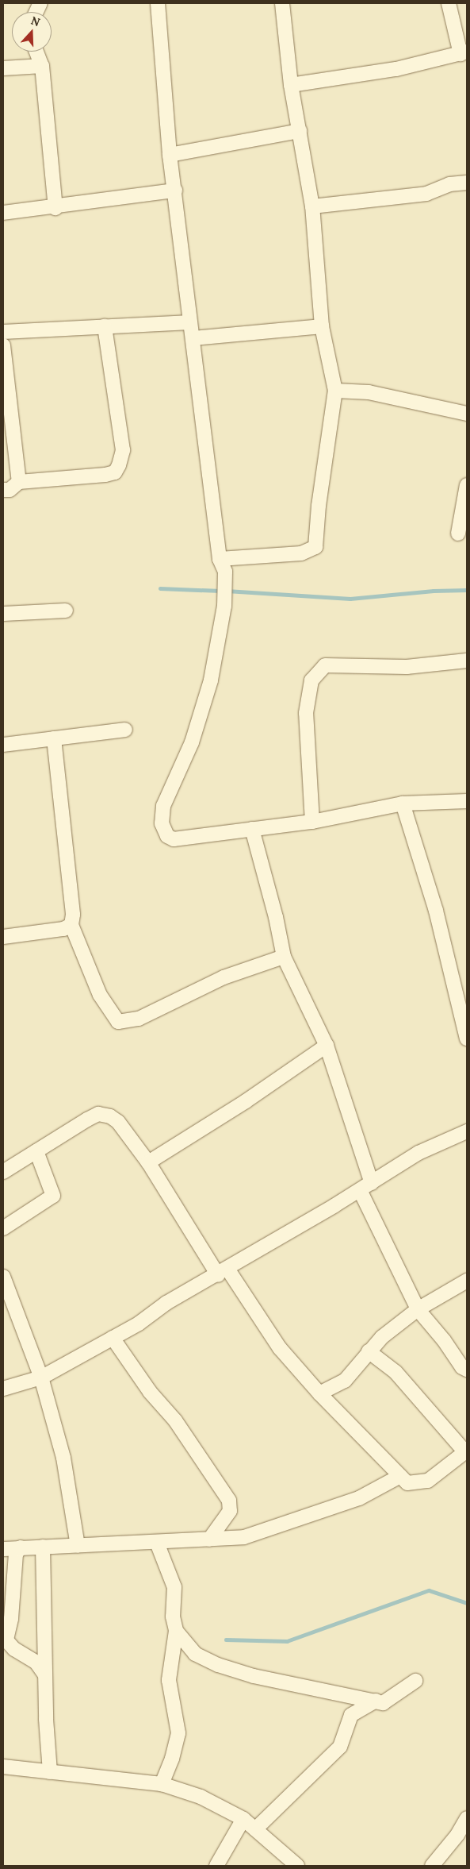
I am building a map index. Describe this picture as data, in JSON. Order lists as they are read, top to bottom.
{
  "north": "top"
}
